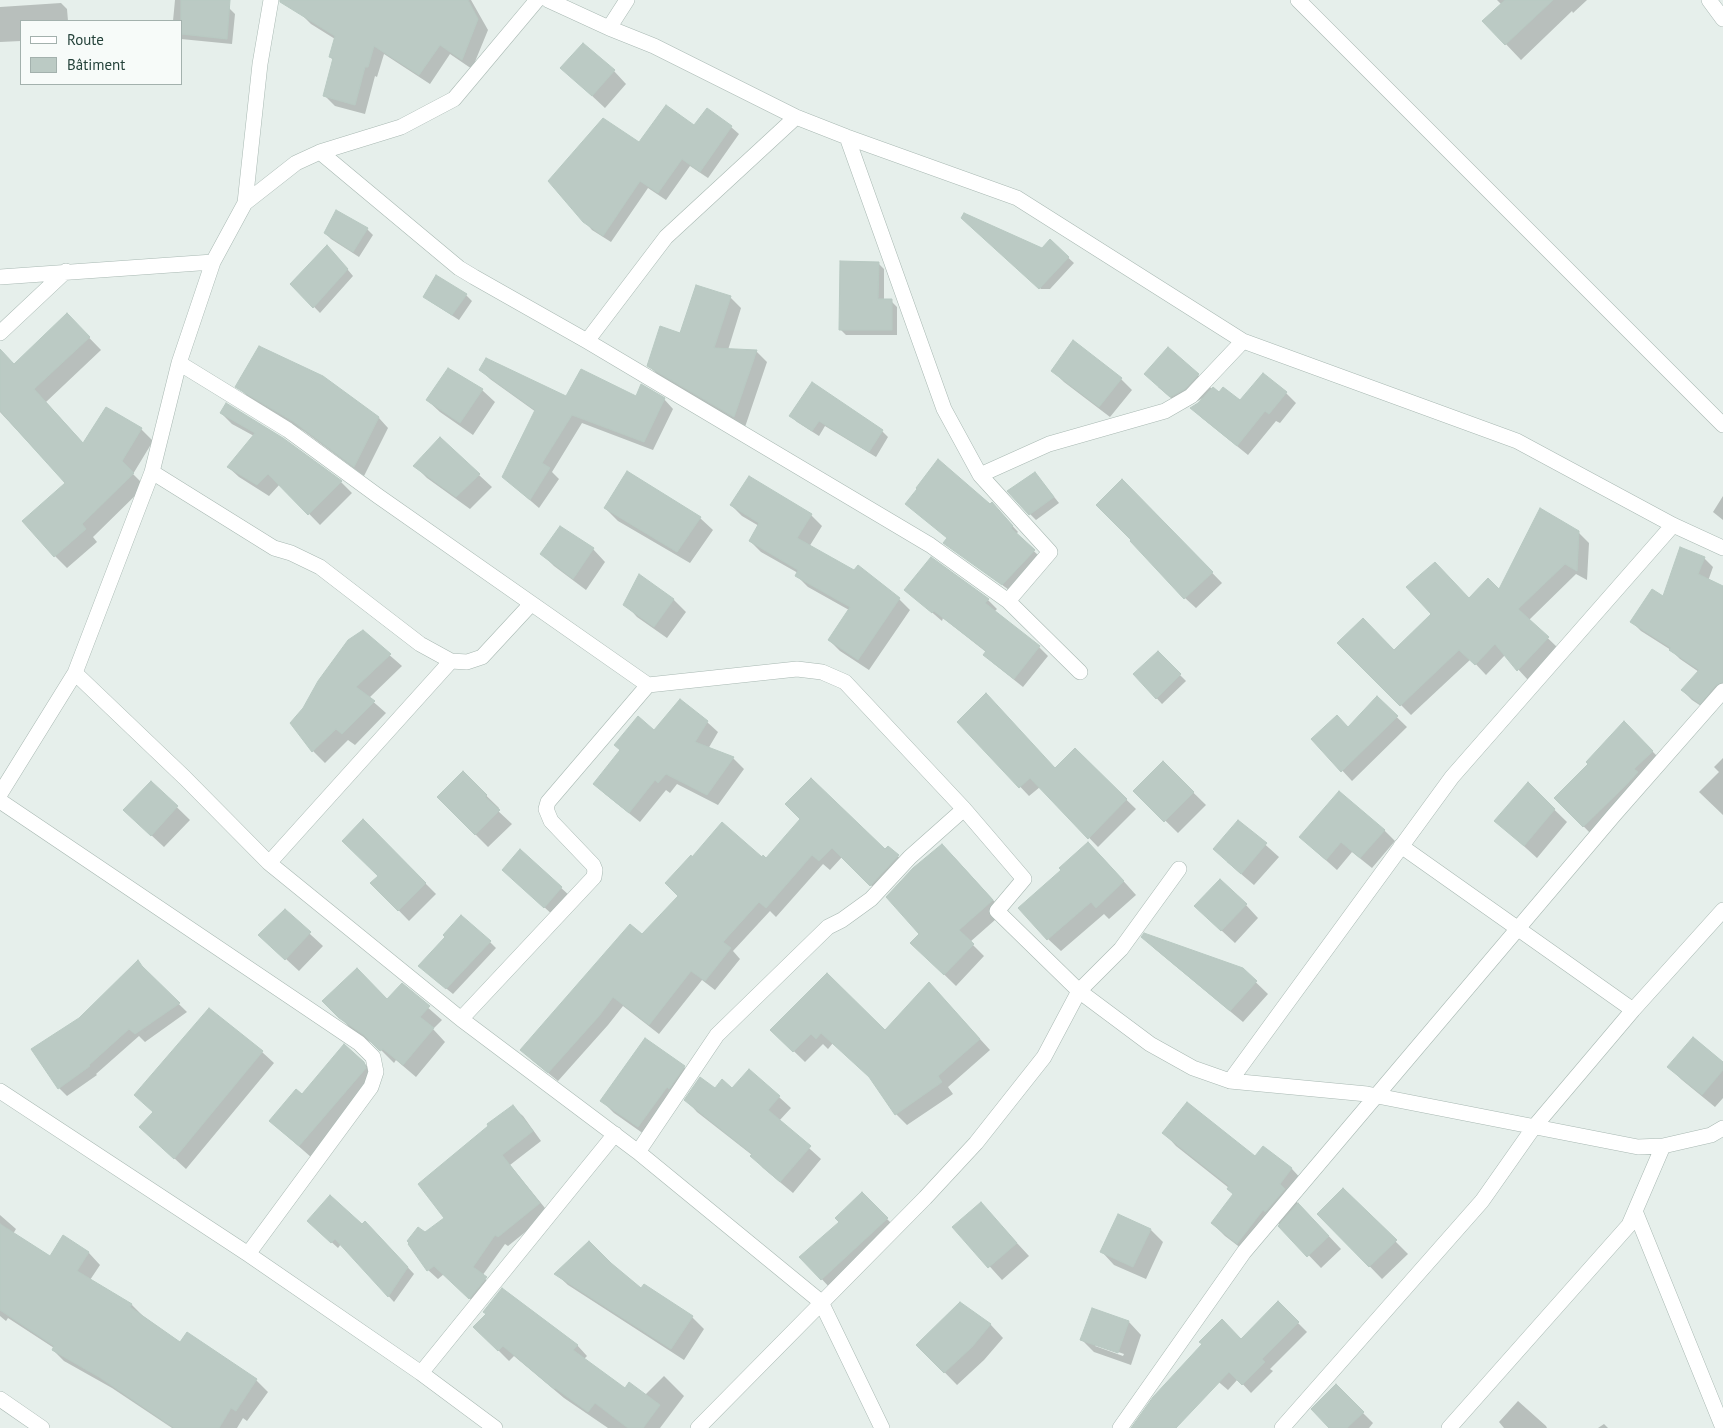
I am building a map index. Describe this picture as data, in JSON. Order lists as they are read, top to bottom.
{
  "legend": ["Route", "Bâtiment"]
}
